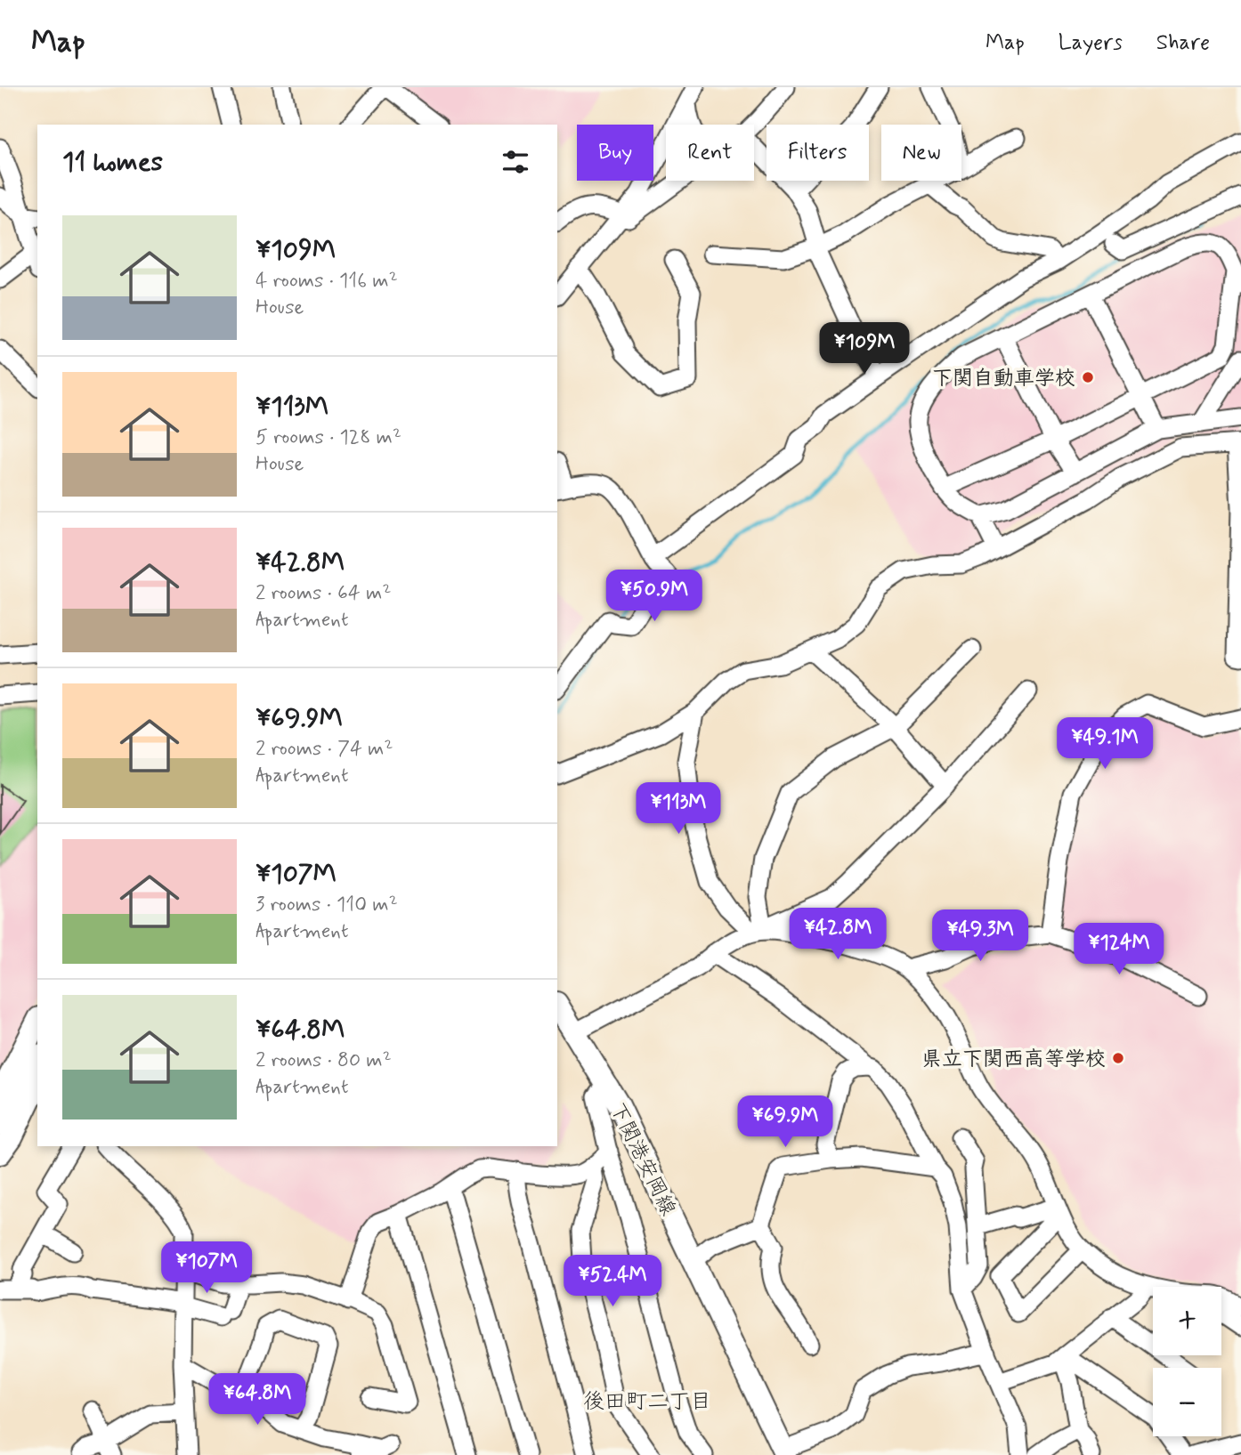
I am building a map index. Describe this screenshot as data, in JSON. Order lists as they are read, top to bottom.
{
  "streets": {
    "main road": ["下関港安岡線"]
  },
  "districts": ["後田町二丁目"],
  "places": ["下関自動車学校", "県立下関西高等学校"],
  "page": {
    "header": "Map",
    "nav": ["Map", "Layers", "Share"],
    "chip": [
      "Buy",
      "Rent",
      "Filters",
      "New"
    ],
    "heading": "11 homes",
    "list": [
      {
        "name": "¥109M",
        "note": "4 rooms · 116 m² · House"
      },
      {
        "name": "¥113M",
        "note": "5 rooms · 128 m² · House"
      },
      {
        "name": "¥42.8M",
        "note": "2 rooms · 64 m² · Apartment"
      },
      {
        "name": "¥69.9M",
        "note": "2 rooms · 74 m² · Apartment"
      },
      {
        "name": "¥107M",
        "note": "3 rooms · 110 m² · Apartment"
      },
      {
        "name": "¥64.8M",
        "note": "2 rooms · 80 m² · Apartment"
      }
    ],
    "price": [
      "¥109M",
      "¥50.9M",
      "¥49.1M",
      "¥113M",
      "¥42.8M",
      "¥49.3M",
      "¥124M",
      "¥69.9M",
      "¥107M",
      "¥52.4M",
      "¥64.8M"
    ],
    "map_buttons": ["+", "−"]
  }
}
